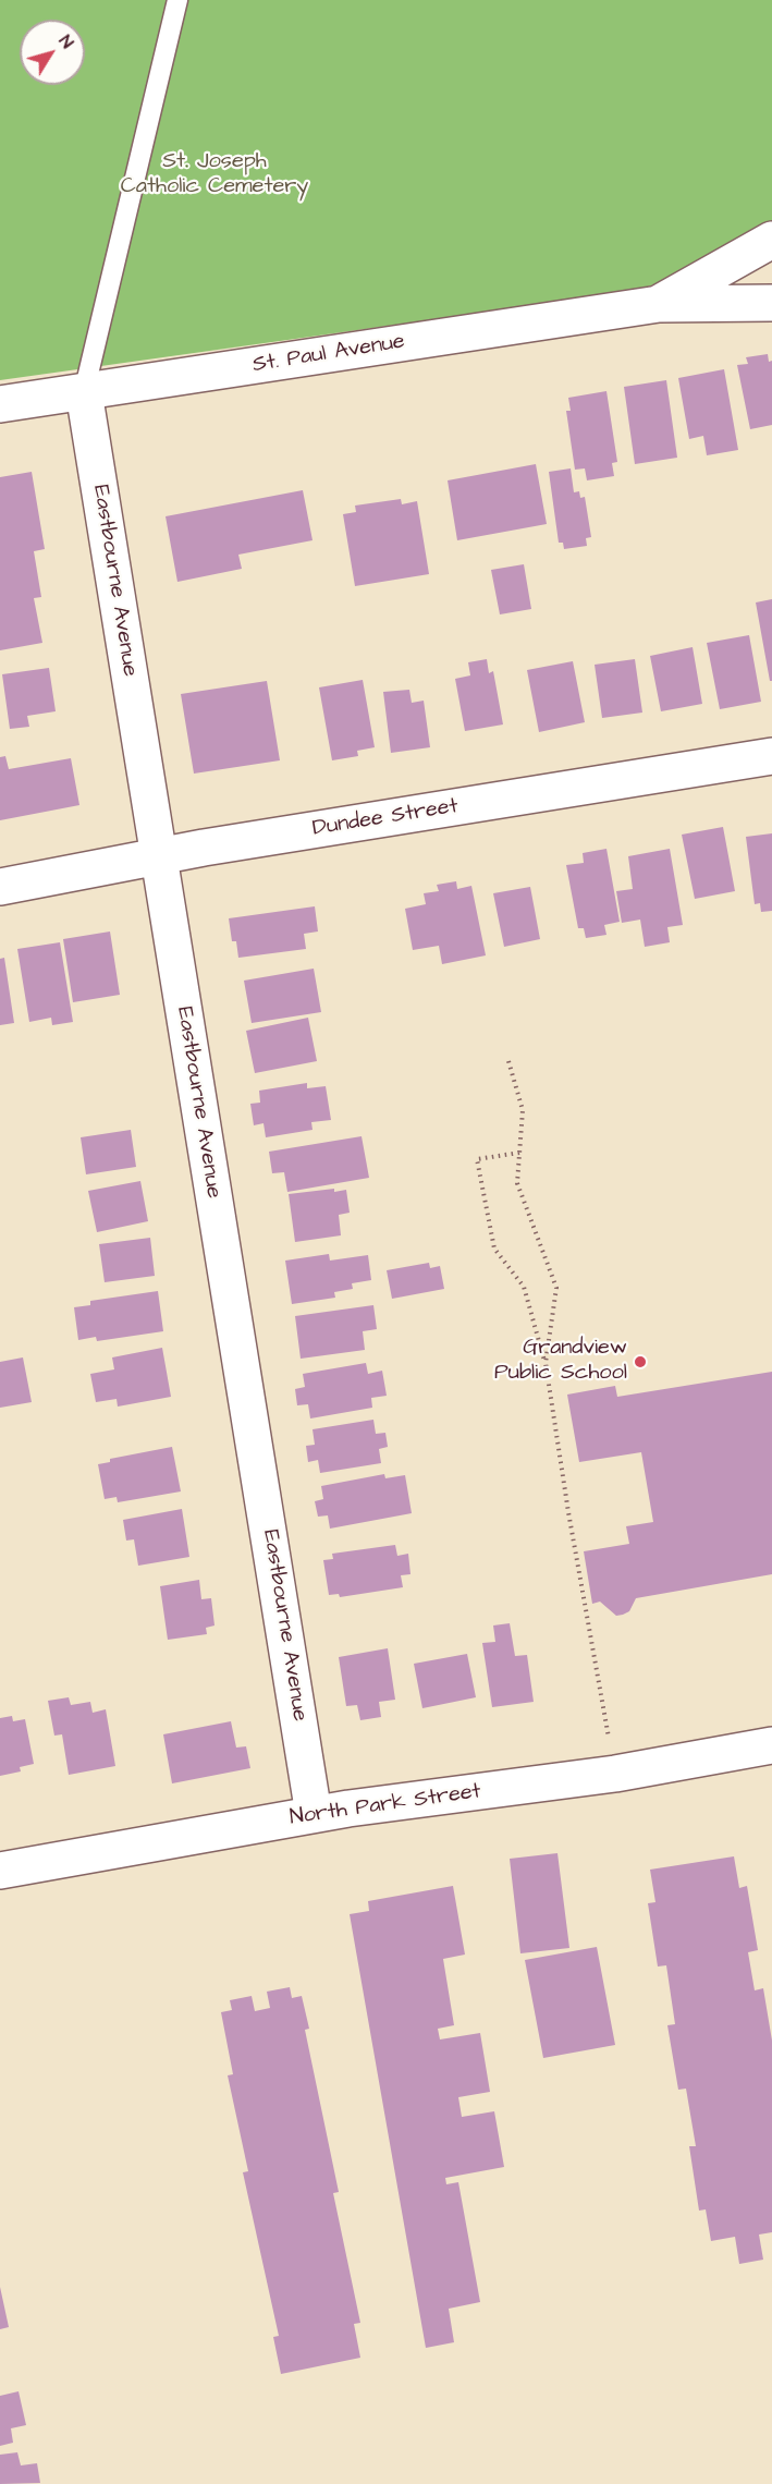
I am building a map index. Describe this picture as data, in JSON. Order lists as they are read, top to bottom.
{
  "streets": {
    "street": [
      "St. Paul Avenue",
      "Eastbourne Avenue",
      "Dundee Street",
      "North Park Street"
    ]
  },
  "crossings": [
    ["St. Paul Avenue", "Eastbourne Avenue"],
    ["Eastbourne Avenue", "Dundee Street"],
    ["Eastbourne Avenue", "North Park Street"]
  ],
  "parks": ["St. Joseph Catholic Cemetery"],
  "places": ["Grandview Public School"],
  "north": "top right"
}
